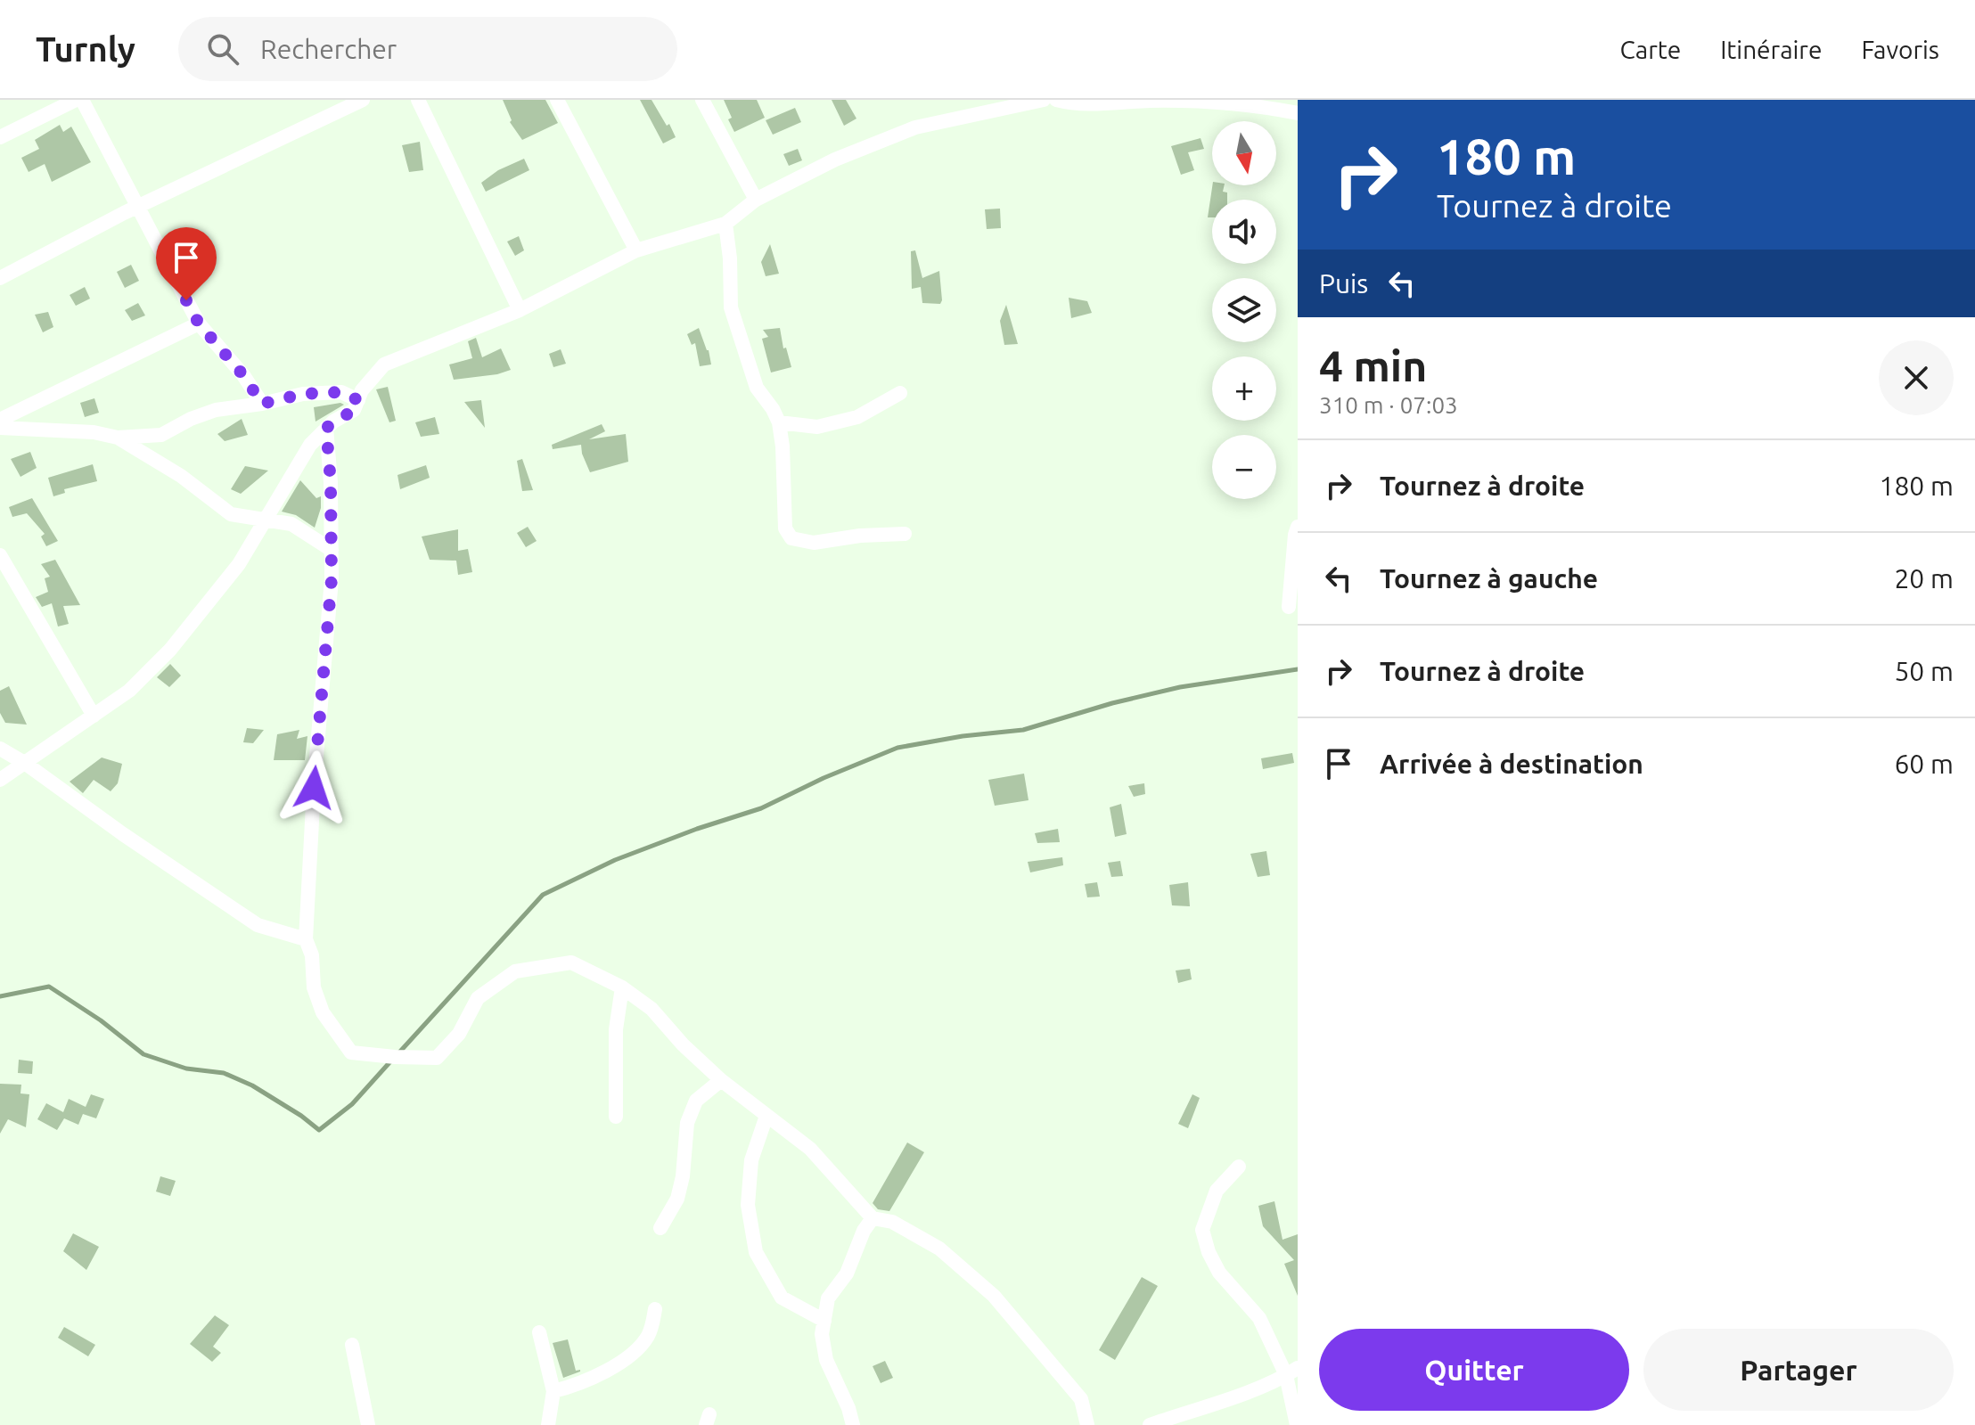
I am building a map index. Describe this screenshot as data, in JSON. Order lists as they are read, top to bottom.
{
  "north": "bottom",
  "page": {
    "header": "Turnly",
    "search": "Rechercher",
    "nav": ["Carte", "Itinéraire", "Favoris"],
    "turn": ["180 m", "Tournez à droite"],
    "map_buttons": ["+", "−"],
    "then": "Puis",
    "heading": ["4 min", "310 m · 07:03"],
    "list": [
      {
        "name": "Tournez à droite",
        "value": "180 m"
      },
      {
        "name": "Tournez à gauche",
        "value": "20 m"
      },
      {
        "name": "Tournez à droite",
        "value": "50 m"
      },
      {
        "name": "Arrivée à destination",
        "value": "60 m"
      }
    ],
    "buttons": ["Quitter", "Partager"]
  }
}
